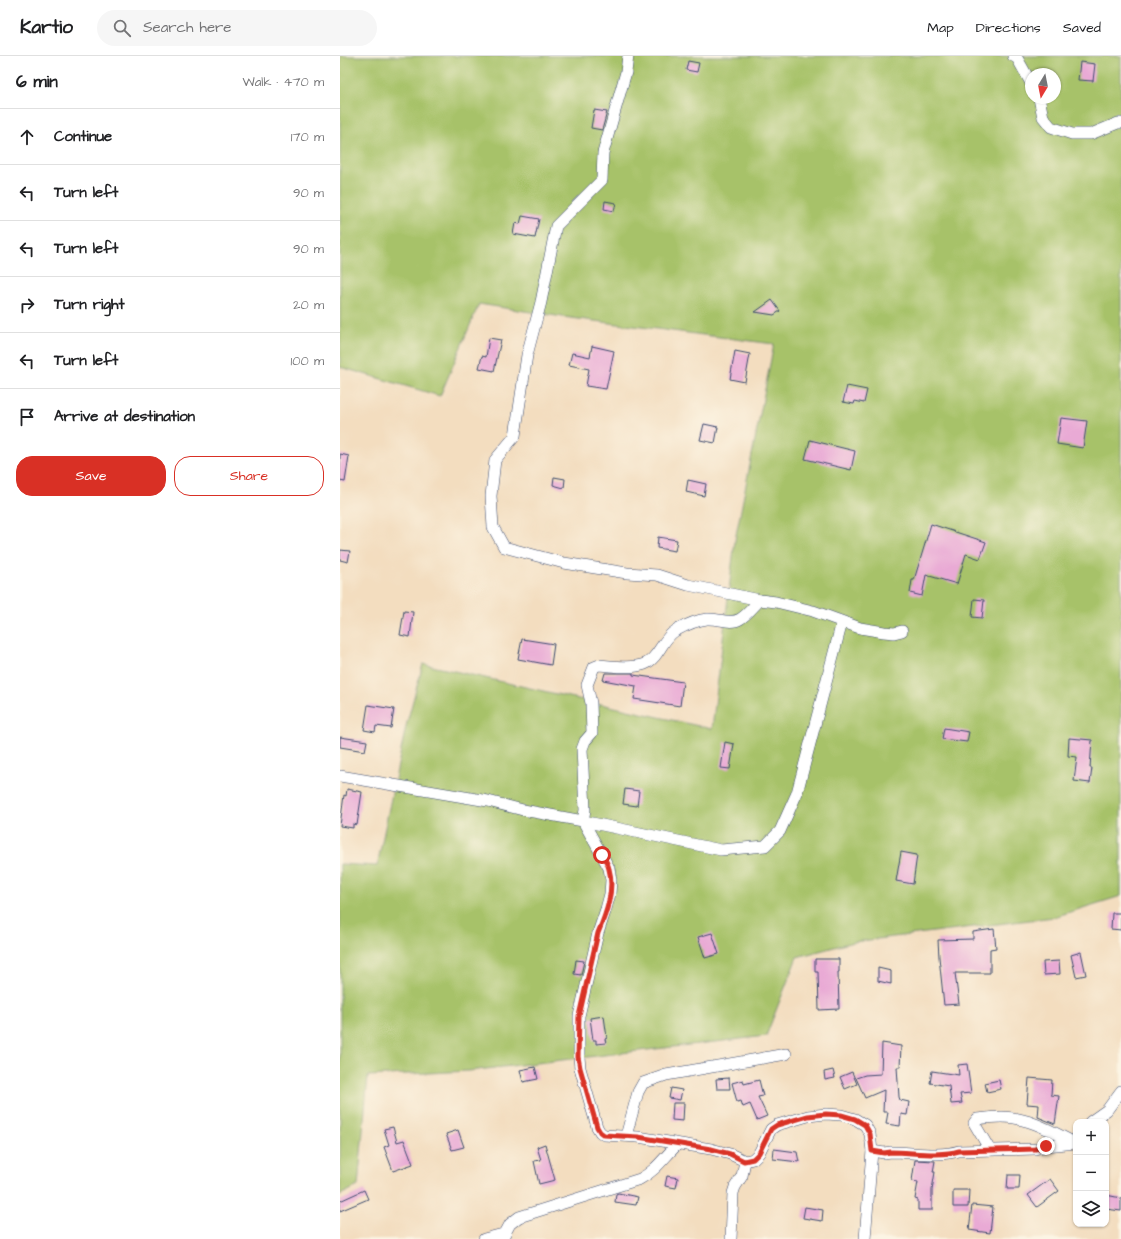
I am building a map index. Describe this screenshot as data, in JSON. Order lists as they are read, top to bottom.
{
  "north": "bottom",
  "page": {
    "header": "Kartio",
    "search": "Search here",
    "nav": ["Map", "Directions", "Saved"],
    "heading": ["6 min", "Walk · 470 m"],
    "list": [
      ["Continue", "170 m"],
      ["Turn left", "90 m"],
      ["Turn left", "90 m"],
      ["Turn right", "20 m"],
      ["Turn left", "100 m"],
      "Arrive at destination"
    ],
    "buttons": ["Save", "Share"],
    "map_buttons": ["+", "−"]
  }
}
